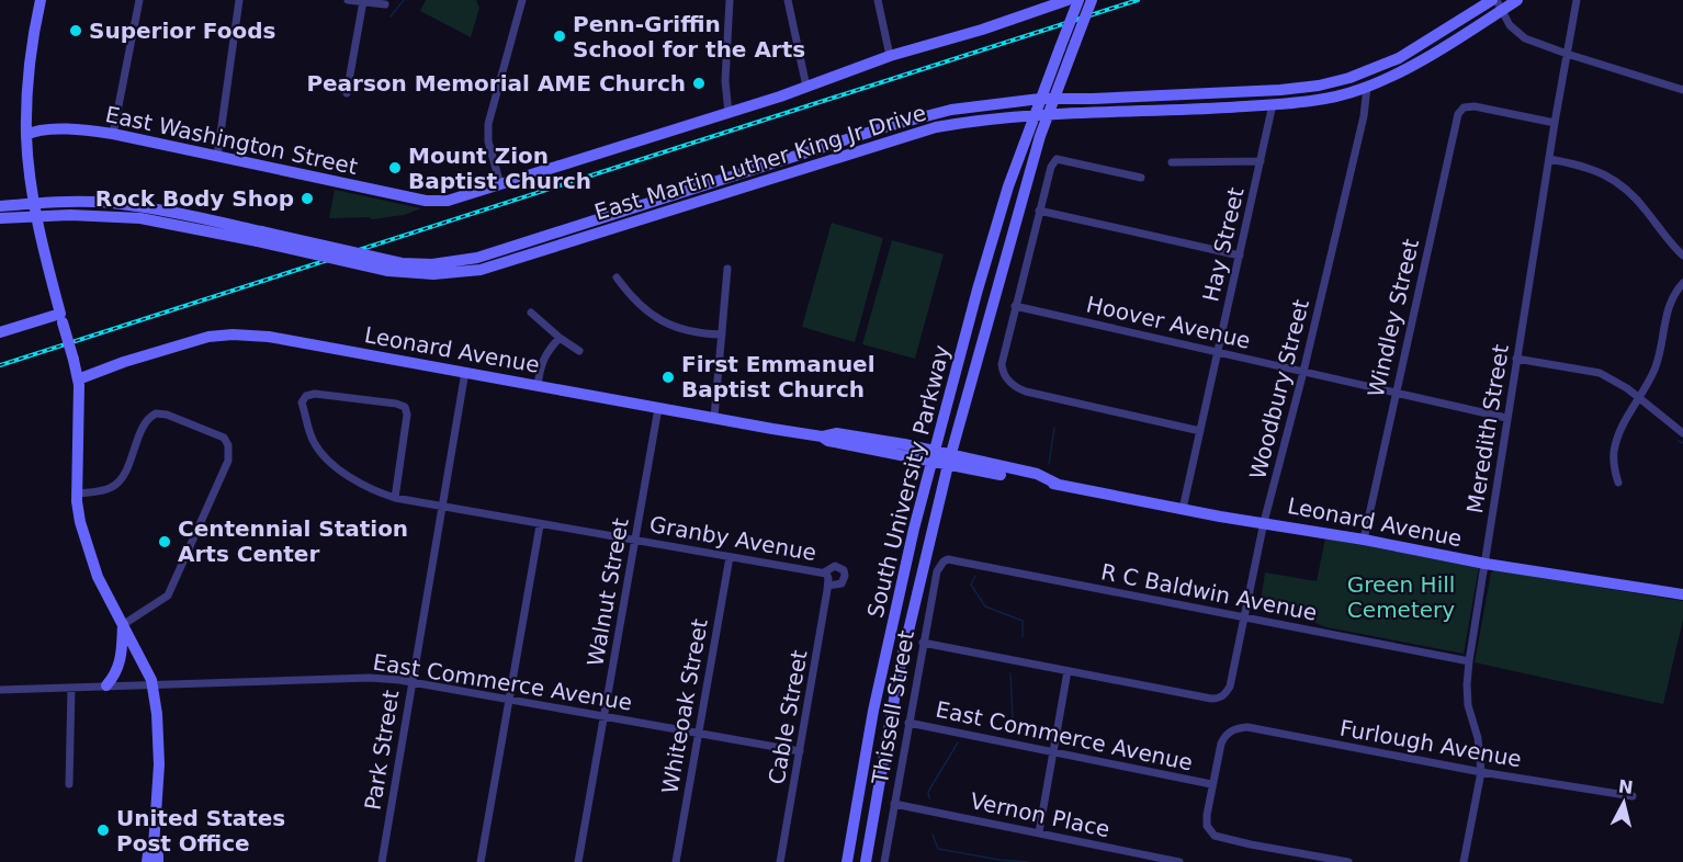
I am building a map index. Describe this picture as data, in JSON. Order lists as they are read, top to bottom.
{
  "streets": {
    "main road": [
      "East Washington Street",
      "East Martin Luther King Jr Drive",
      "Leonard Avenue",
      "South University Parkway"
    ],
    "street": [
      "Hay Street",
      "Windley Street",
      "Hoover Avenue",
      "Woodbury Street",
      "Meredith Street",
      "Granby Avenue",
      "Walnut Street",
      "R C Baldwin Avenue",
      "East Commerce Avenue",
      "Whiteoak Street",
      "Thissell Street",
      "Cable Street",
      "Furlough Avenue",
      "Park Street",
      "Vernon Place"
    ]
  },
  "crossings": [
    ["East Martin Luther King Jr Drive", "Hay Street"],
    ["East Martin Luther King Jr Drive", "Woodbury Street"],
    ["East Martin Luther King Jr Drive", "South University Parkway"],
    ["Hay Street", "Hoover Avenue"],
    ["Hay Street", "Leonard Avenue"],
    ["Windley Street", "Hoover Avenue"],
    ["Windley Street", "Leonard Avenue"],
    ["Windley Street", "Meredith Street"],
    ["Hoover Avenue", "Woodbury Street"],
    ["Hoover Avenue", "Meredith Street"],
    ["Leonard Avenue", "Woodbury Street"],
    ["Leonard Avenue", "Meredith Street"],
    ["Leonard Avenue", "South University Parkway"],
    ["Leonard Avenue", "Walnut Street"],
    ["Leonard Avenue", "Park Street"],
    ["Woodbury Street", "R C Baldwin Avenue"],
    ["Meredith Street", "R C Baldwin Avenue"],
    ["Meredith Street", "Furlough Avenue"],
    ["Granby Avenue", "Walnut Street"],
    ["Granby Avenue", "Whiteoak Street"],
    ["Granby Avenue", "Cable Street"],
    ["Granby Avenue", "Park Street"],
    ["Walnut Street", "East Commerce Avenue"],
    ["R C Baldwin Avenue", "Thissell Street"],
    ["East Commerce Avenue", "Whiteoak Street"],
    ["East Commerce Avenue", "Thissell Street"],
    ["East Commerce Avenue", "Cable Street"],
    ["East Commerce Avenue", "Furlough Avenue"],
    ["East Commerce Avenue", "Park Street"],
    ["Thissell Street", "Vernon Place"]
  ],
  "parks": ["Green Hill Cemetery"],
  "places": [
    "Superior Foods",
    "Penn-Griffin School for the Arts",
    "Pearson Memorial AME Church",
    "Mount Zion Baptist Church",
    "Rock Body Shop",
    "First Emmanuel Baptist Church",
    "Centennial Station Arts Center",
    "United States Post Office"
  ],
  "north": "top"
}
